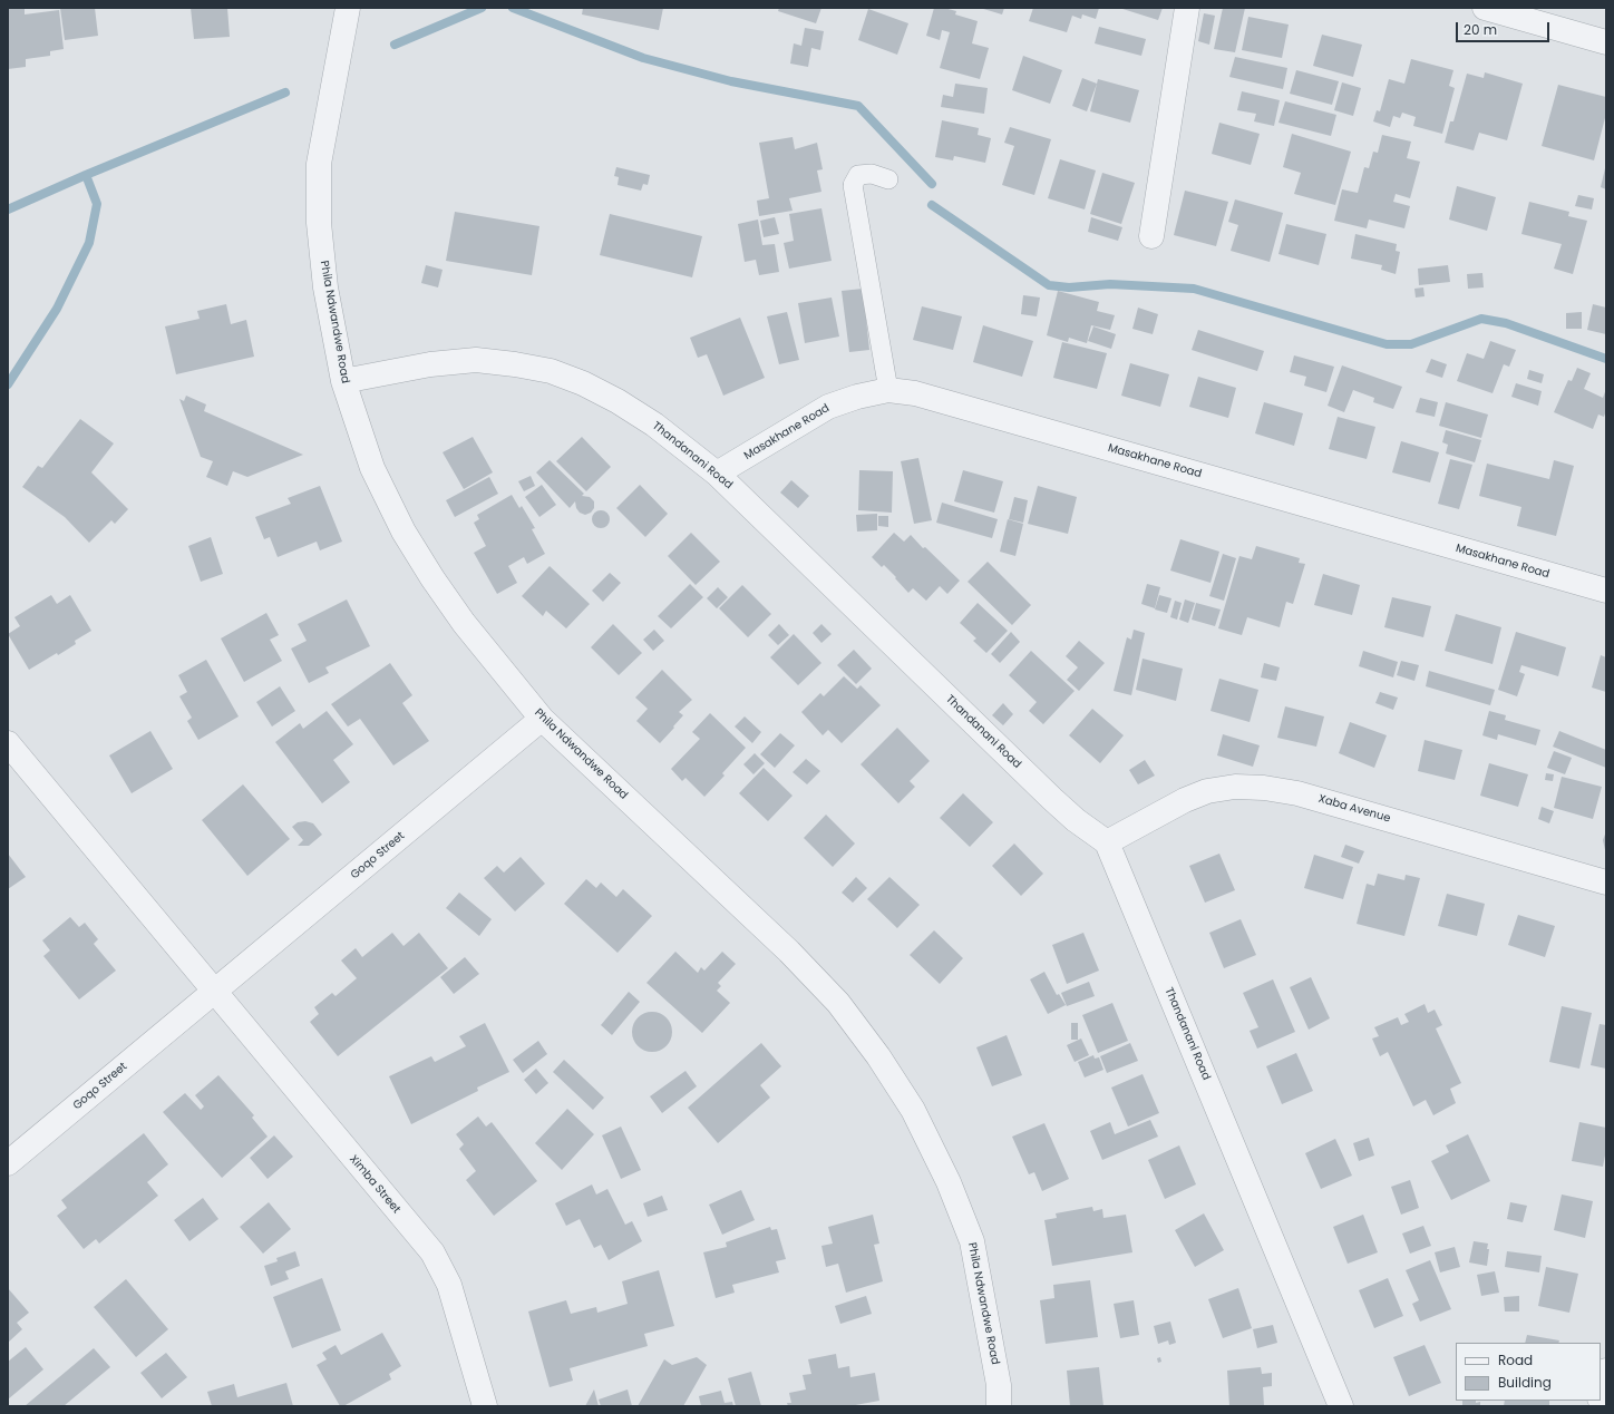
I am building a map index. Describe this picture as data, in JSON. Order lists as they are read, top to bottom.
{
  "streets": {
    "street": [
      "Phila Ndwandwe Road",
      "Masakhane Road",
      "Thandanani Road",
      "Xaba Avenue",
      "Goqo Street",
      "Ximba Street"
    ]
  },
  "crossings": [
    ["Phila Ndwandwe Road", "Thandanani Road"],
    ["Phila Ndwandwe Road", "Goqo Street"],
    ["Masakhane Road", "Thandanani Road"],
    ["Thandanani Road", "Xaba Avenue"],
    ["Goqo Street", "Ximba Street"]
  ],
  "legend": ["Road", "Building"],
  "scale_bar": "20 m"
}
